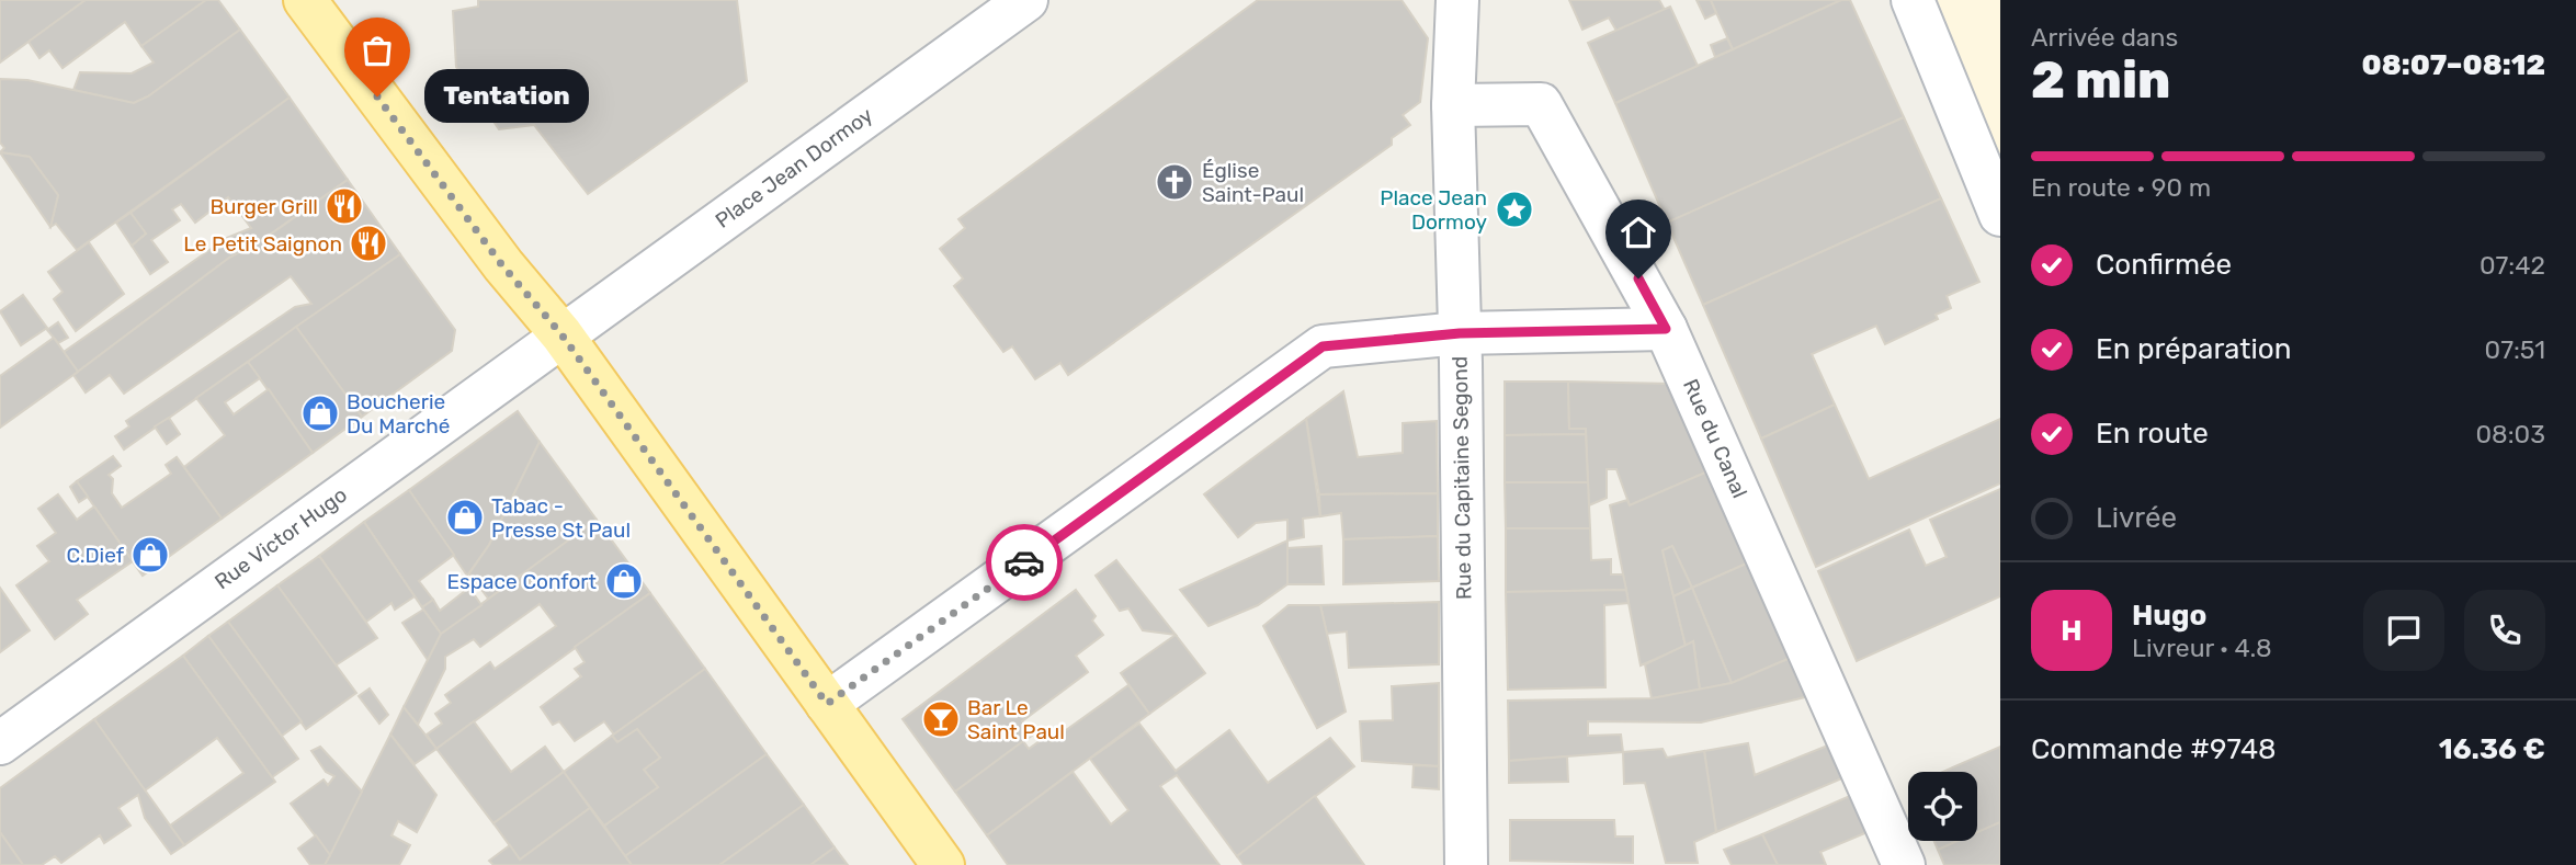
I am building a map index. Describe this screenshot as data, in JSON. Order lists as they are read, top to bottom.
{
  "streets": {
    "street": [
      "Place Jean Dormoy",
      "Rue du Canal",
      "Rue du Capitaine Segond",
      "Rue Victor Hugo"
    ]
  },
  "crossings": [
    ["Place Jean Dormoy", "Rue Victor Hugo"],
    ["Rue du Canal", "Rue du Capitaine Segond"]
  ],
  "places": {
    "other": ["Tentation"],
    "church": ["Église Saint-Paul"],
    "restaurant": ["Burger Grill", "Le Petit Saignon"],
    "place": ["Place Jean Dormoy"],
    "shop": [
      "Boucherie Du Marché",
      "Tabac - Presse St Paul",
      "C.Dief",
      "Espace Confort"
    ],
    "bar": ["Bar Le Saint Paul"]
  },
  "page": {
    "heading": ["2 min", "Arrivée dans", "08:07–08:12"],
    "panel": [
      "Hugo",
      "Livreur · 4.8",
      "Commande #9748",
      "16.36 €"
    ],
    "bubble": "Tentation",
    "bar": "En route · 90 m",
    "list": [
      ["Confirmée", "07:42"],
      ["En préparation", "07:51"],
      ["En route", "08:03"],
      "Livrée"
    ],
    "round": "H"
  }
}
